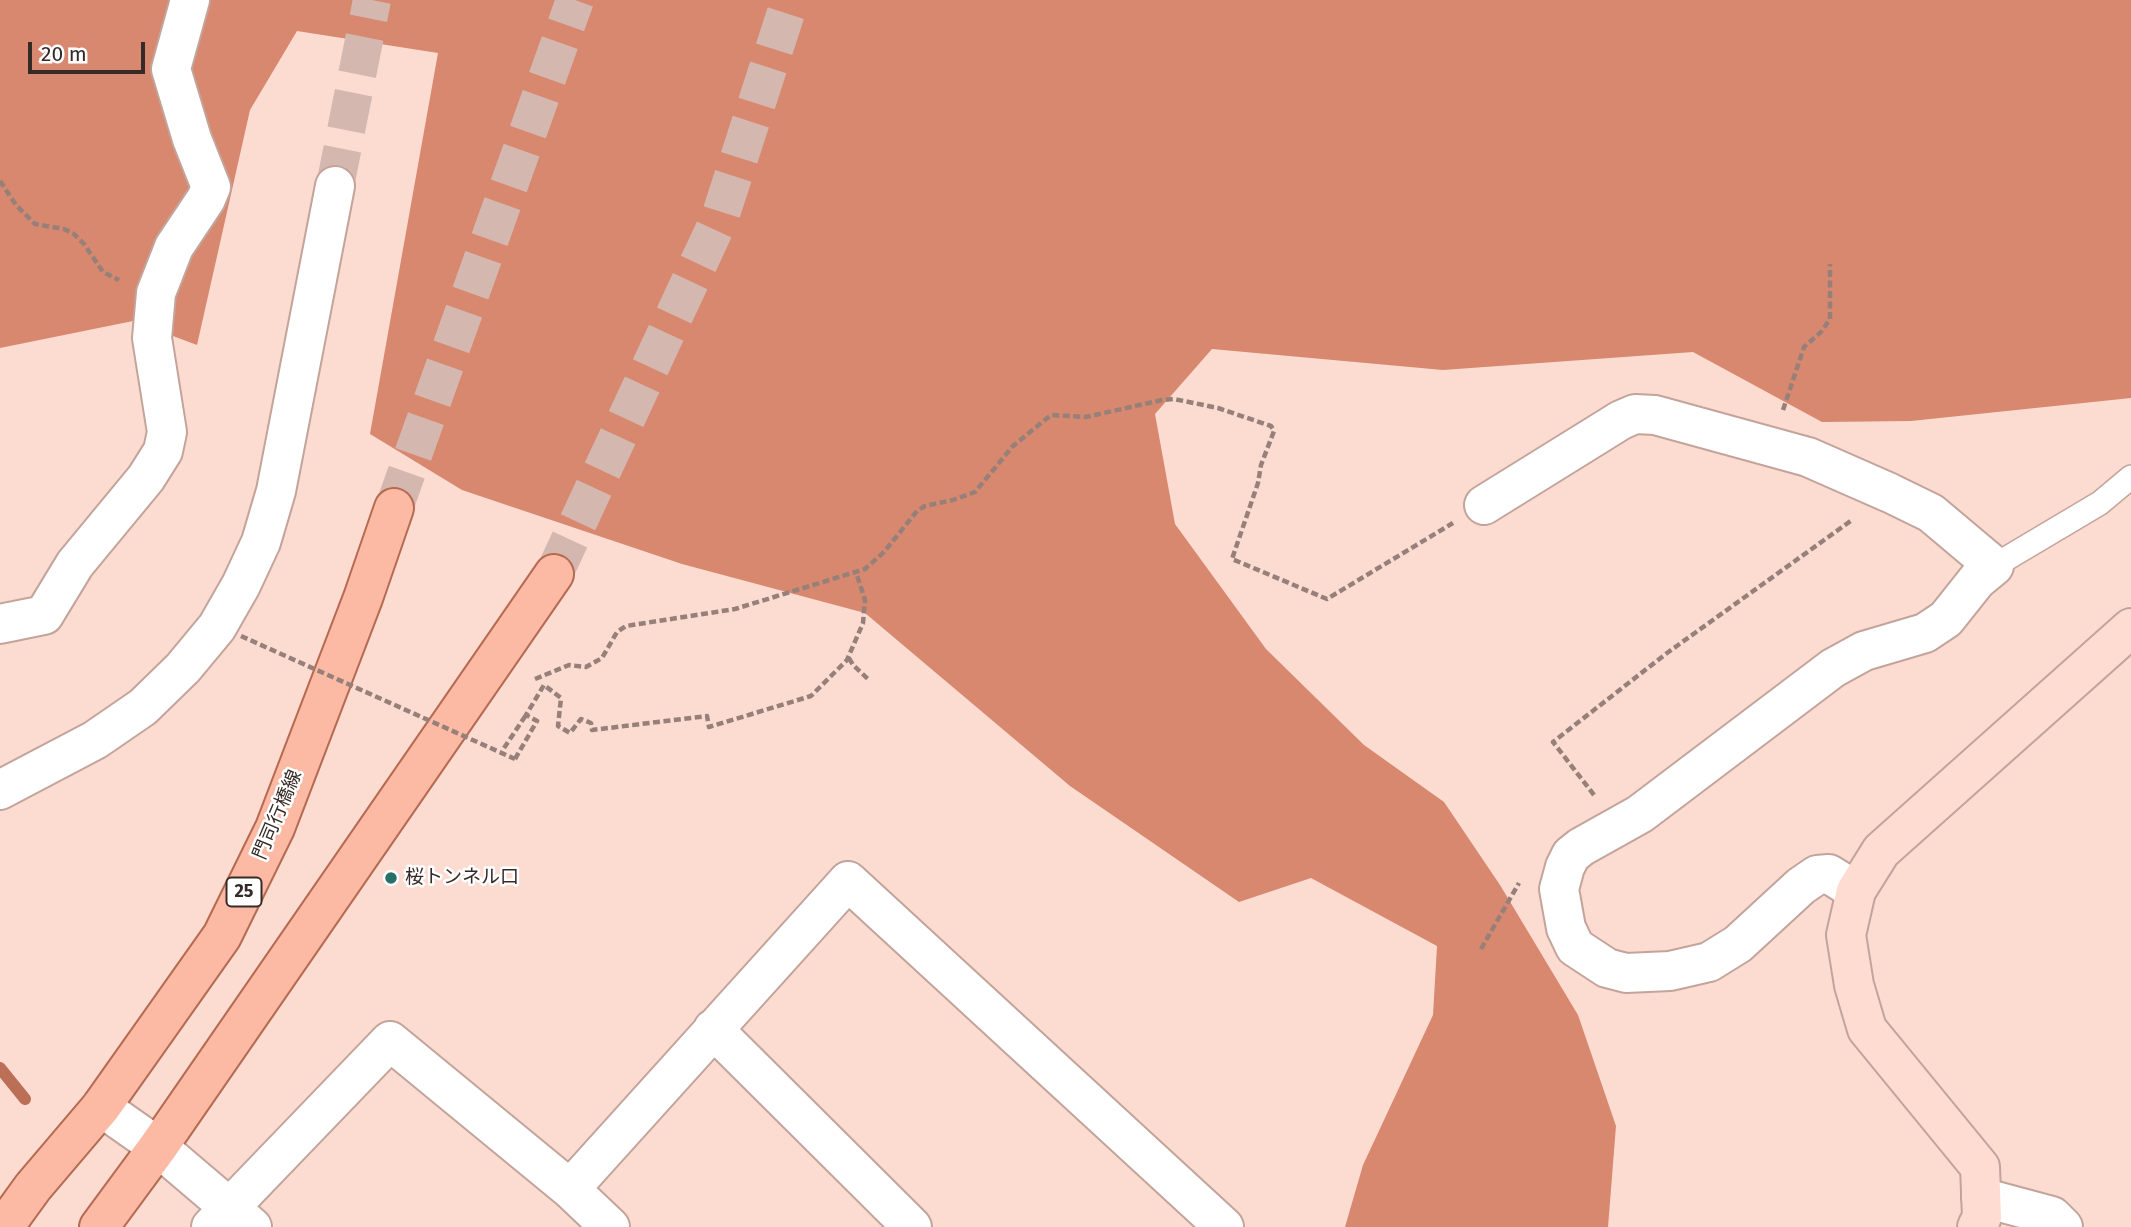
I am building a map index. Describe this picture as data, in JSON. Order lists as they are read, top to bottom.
{
  "streets": {
    "main road": ["門司行橋線", "25"]
  },
  "places": ["桜トンネル口"],
  "scale_bar": "20 m"
}
